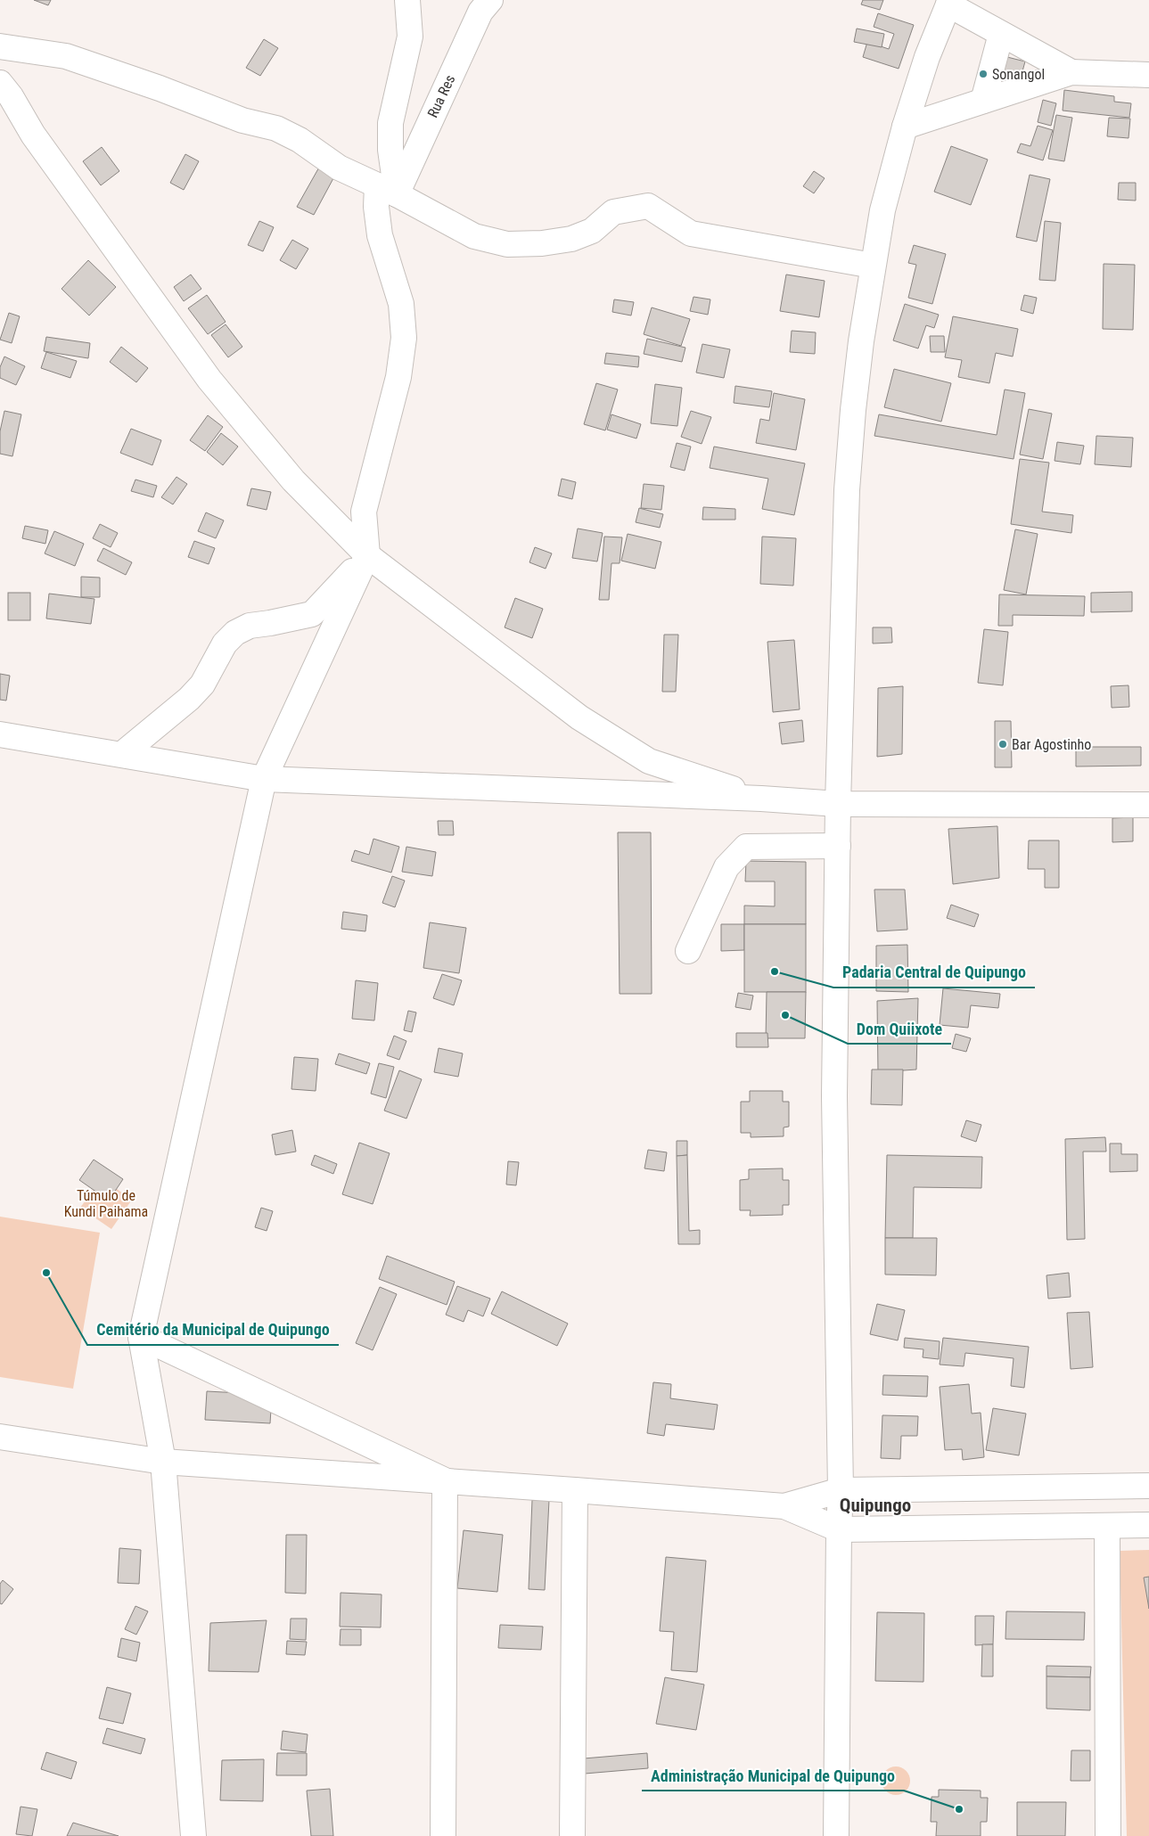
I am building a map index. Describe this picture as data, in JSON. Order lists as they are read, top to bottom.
{
  "streets": {
    "street": ["Rua Res"]
  },
  "districts": ["Quipungo"],
  "parks": ["Túmulo de Kundi Paihama"],
  "places": [
    "Sonangol",
    "Bar Agostinho",
    "Padaria Central de Quipungo",
    "Dom Quiixote",
    "Cemitério da Municipal de Quipungo",
    "Administração Municipal de Quipungo"
  ]
}
